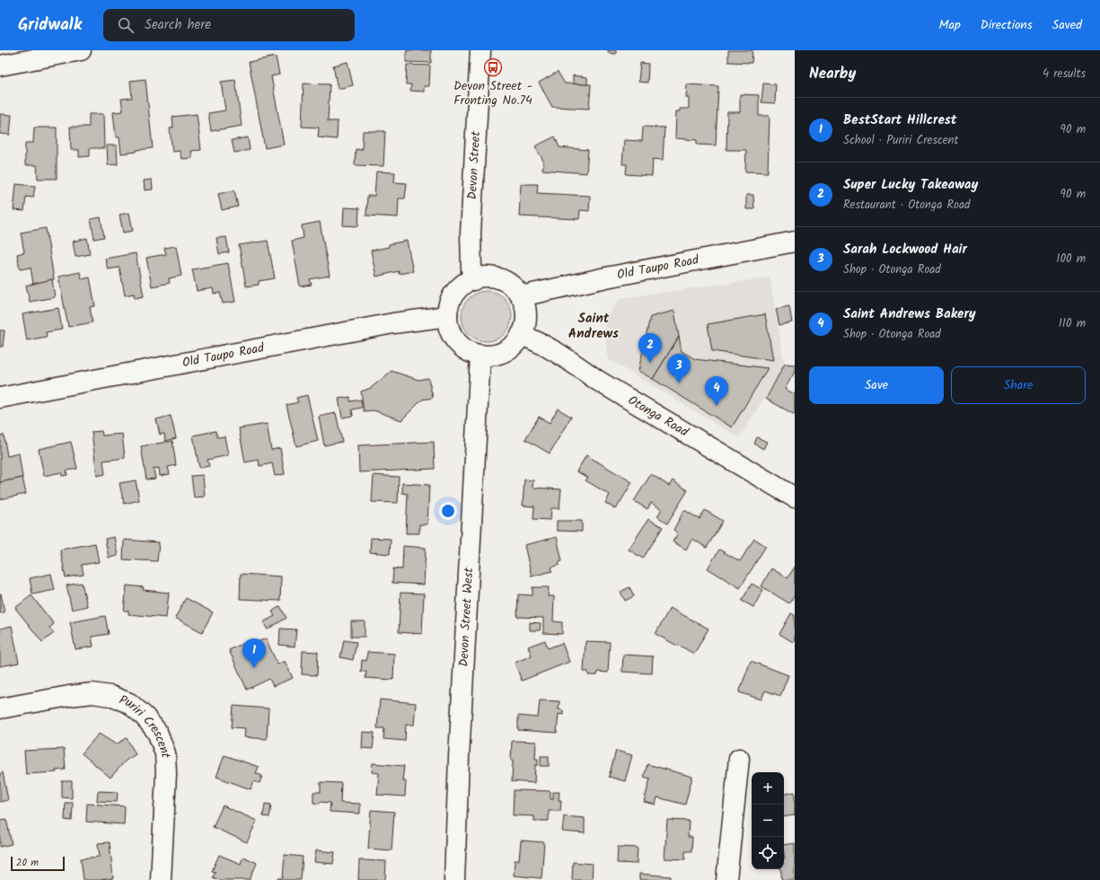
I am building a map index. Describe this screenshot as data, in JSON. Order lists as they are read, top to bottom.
{
  "streets": {
    "main road": [
      "Devon Street",
      "Old Taupo Road",
      "Otonga Road",
      "Devon Street West",
      "Puriri Crescent"
    ]
  },
  "crossings": [
    ["Devon Street", "Old Taupo Road"],
    ["Devon Street", "Otonga Road"],
    ["Devon Street", "Devon Street West"],
    ["Old Taupo Road", "Otonga Road"],
    ["Old Taupo Road", "Devon Street West"],
    ["Otonga Road", "Devon Street West"]
  ],
  "districts": ["Saint Andrews"],
  "places": {
    "bus stop": ["Devon Street - Fronting No.74"]
  },
  "scale_bar": "20 m",
  "page": {
    "header": "Gridwalk",
    "search": "Search here",
    "nav": ["Map", "Directions", "Saved"],
    "heading": ["Nearby", "4 results"],
    "list": [
      {
        "mark": "1",
        "name": "BestStart Hillcrest",
        "note": "School · Puriri Crescent",
        "value": "90 m"
      },
      {
        "mark": "2",
        "name": "Super Lucky Takeaway",
        "note": "Restaurant · Otonga Road",
        "value": "90 m"
      },
      {
        "mark": "3",
        "name": "Sarah Lockwood Hair",
        "note": "Shop · Otonga Road",
        "value": "100 m"
      },
      {
        "mark": "4",
        "name": "Saint Andrews Bakery",
        "note": "Shop · Otonga Road",
        "value": "110 m"
      }
    ],
    "pins": [
      "2",
      "3",
      "4",
      "1"
    ],
    "buttons": ["Save", "Share"],
    "map_buttons": ["+", "−"],
    "scale": "20 m"
  }
}
